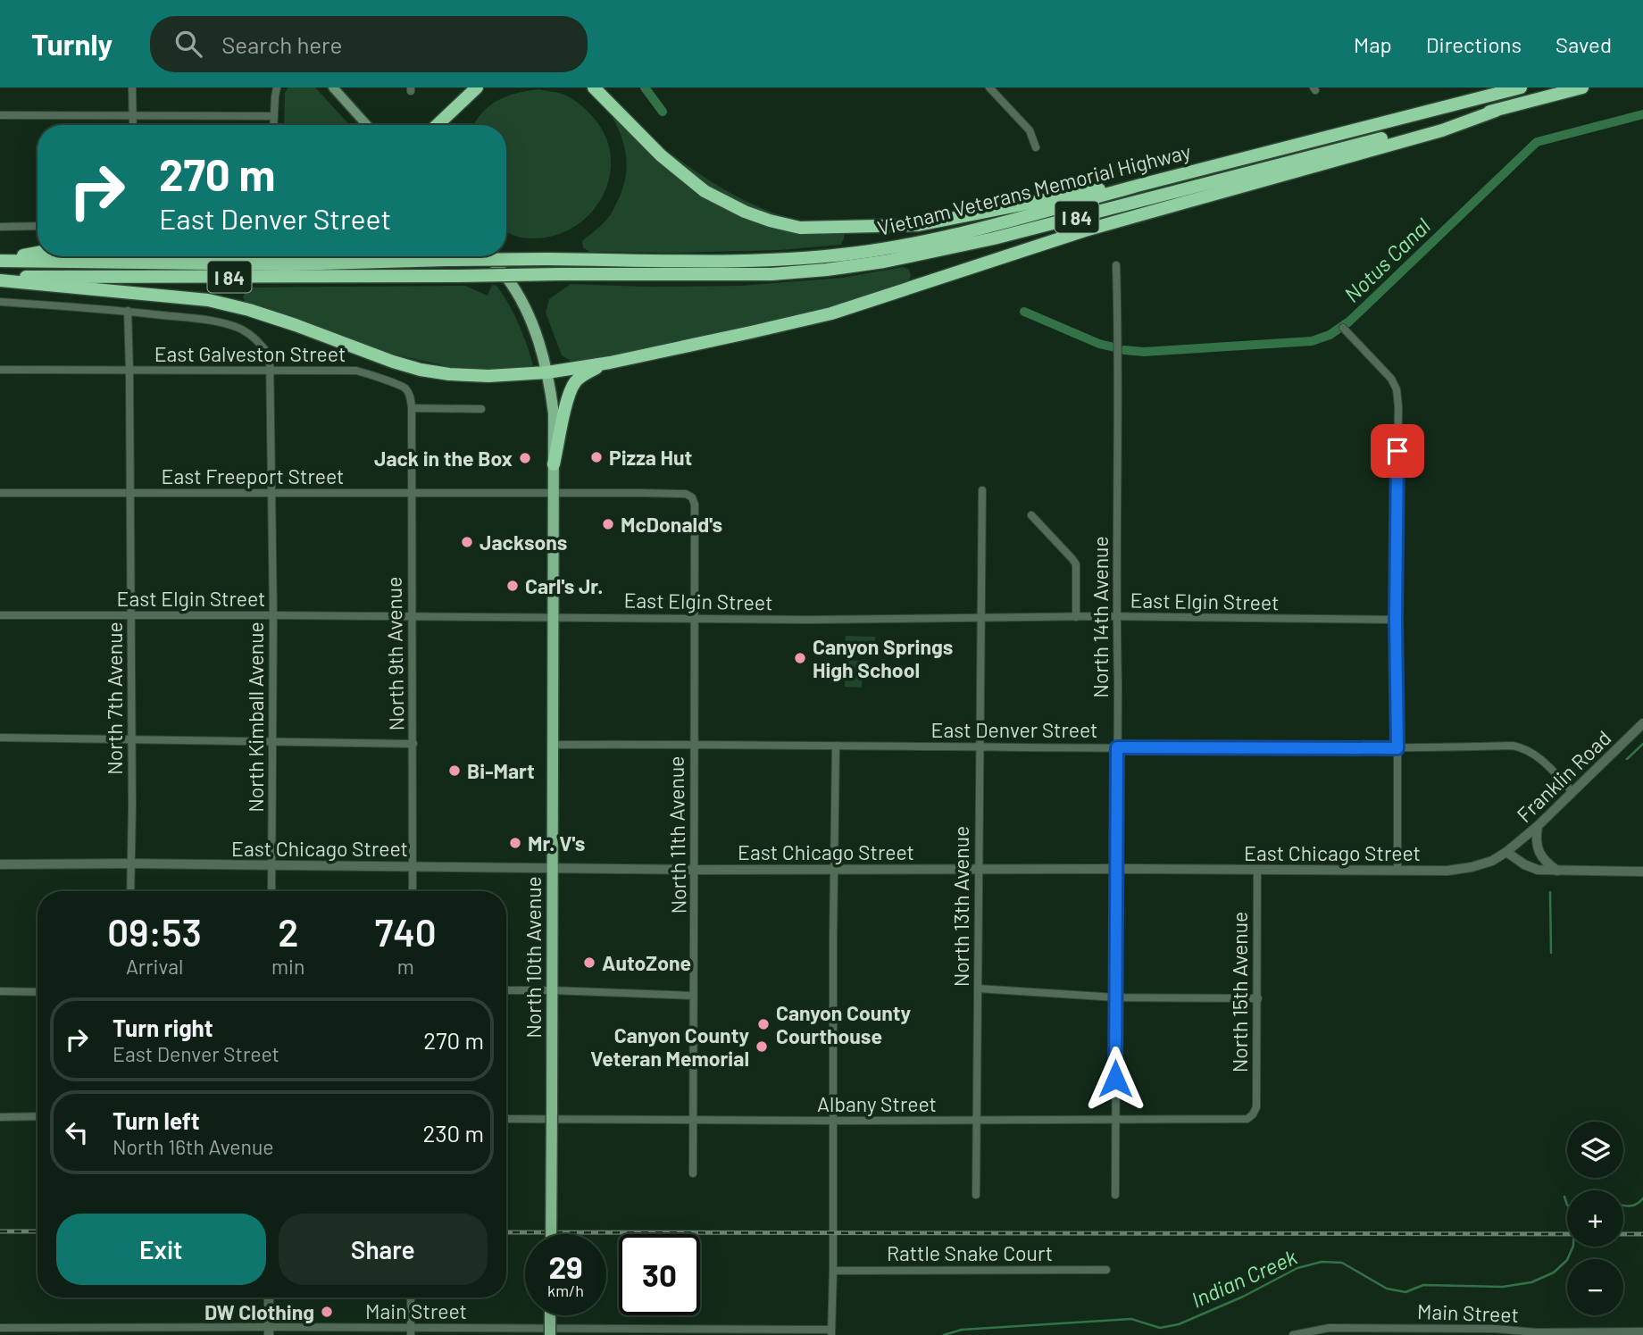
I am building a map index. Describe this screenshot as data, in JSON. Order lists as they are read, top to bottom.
{
  "streets": {
    "highway": ["Vietnam Veterans Memorial Highway", "I 84"],
    "main road": ["North 10th Avenue"],
    "street": [
      "East Galveston Street",
      "East Freeport Street",
      "East Elgin Street",
      "North 14th Avenue",
      "North 9th Avenue",
      "North 7th Avenue",
      "North Kimball Avenue",
      "East Denver Street",
      "Franklin Road",
      "North 11th Avenue",
      "East Chicago Street",
      "North 13th Avenue",
      "North 15th Avenue",
      "Albany Street",
      "Rattle Snake Court",
      "Main Street"
    ]
  },
  "crossings": [
    ["East Galveston Street", "North 9th Avenue"],
    ["East Galveston Street", "North 7th Avenue"],
    ["East Galveston Street", "North Kimball Avenue"],
    ["East Freeport Street", "North 9th Avenue"],
    ["East Freeport Street", "North 7th Avenue"],
    ["East Freeport Street", "North Kimball Avenue"],
    ["East Freeport Street", "North 11th Avenue"],
    ["East Freeport Street", "North 10th Avenue"],
    ["East Elgin Street", "North 14th Avenue"],
    ["East Elgin Street", "North 9th Avenue"],
    ["East Elgin Street", "North 7th Avenue"],
    ["East Elgin Street", "North Kimball Avenue"],
    ["East Elgin Street", "North 11th Avenue"],
    ["East Elgin Street", "North 13th Avenue"],
    ["East Elgin Street", "North 10th Avenue"],
    ["North 14th Avenue", "East Denver Street"],
    ["North 14th Avenue", "East Chicago Street"],
    ["North 14th Avenue", "Albany Street"],
    ["North 9th Avenue", "East Chicago Street"],
    ["North 7th Avenue", "North Kimball Avenue"],
    ["North 7th Avenue", "East Chicago Street"],
    ["North Kimball Avenue", "East Chicago Street"],
    ["East Denver Street", "Franklin Road"],
    ["East Denver Street", "North 11th Avenue"],
    ["East Denver Street", "North 13th Avenue"],
    ["East Denver Street", "North 10th Avenue"],
    ["Franklin Road", "East Chicago Street"],
    ["North 11th Avenue", "East Chicago Street"],
    ["North 11th Avenue", "Albany Street"],
    ["East Chicago Street", "North 13th Avenue"],
    ["East Chicago Street", "North 10th Avenue"],
    ["East Chicago Street", "North 15th Avenue"],
    ["North 13th Avenue", "Albany Street"],
    ["North 15th Avenue", "Albany Street"]
  ],
  "water": ["Notus Canal", "Indian Creek"],
  "places": [
    "Pizza Hut",
    "Jack in the Box",
    "McDonald's",
    "Jacksons",
    "Carl's Jr.",
    "Canyon Springs High School",
    "Bi-Mart",
    "Mr. V's",
    "AutoZone",
    "Canyon County Courthouse",
    "Canyon County Veteran Memorial",
    "DW Clothing"
  ],
  "page": {
    "header": "Turnly",
    "search": "Search here",
    "nav": ["Map", "Directions", "Saved"],
    "turn": ["270 m", "East Denver Street"],
    "eta": [
      "09:53",
      "Arrival",
      "2",
      "min",
      "740",
      "m"
    ],
    "list": [
      {
        "name": "Turn right",
        "note": "East Denver Street",
        "value": "270 m"
      },
      {
        "name": "Turn left",
        "note": "North 16th Avenue",
        "value": "230 m"
      }
    ],
    "map_buttons": ["+", "−"],
    "buttons": ["Exit", "Share"],
    "speed": "29 km/h",
    "limit": "30"
  }
}
